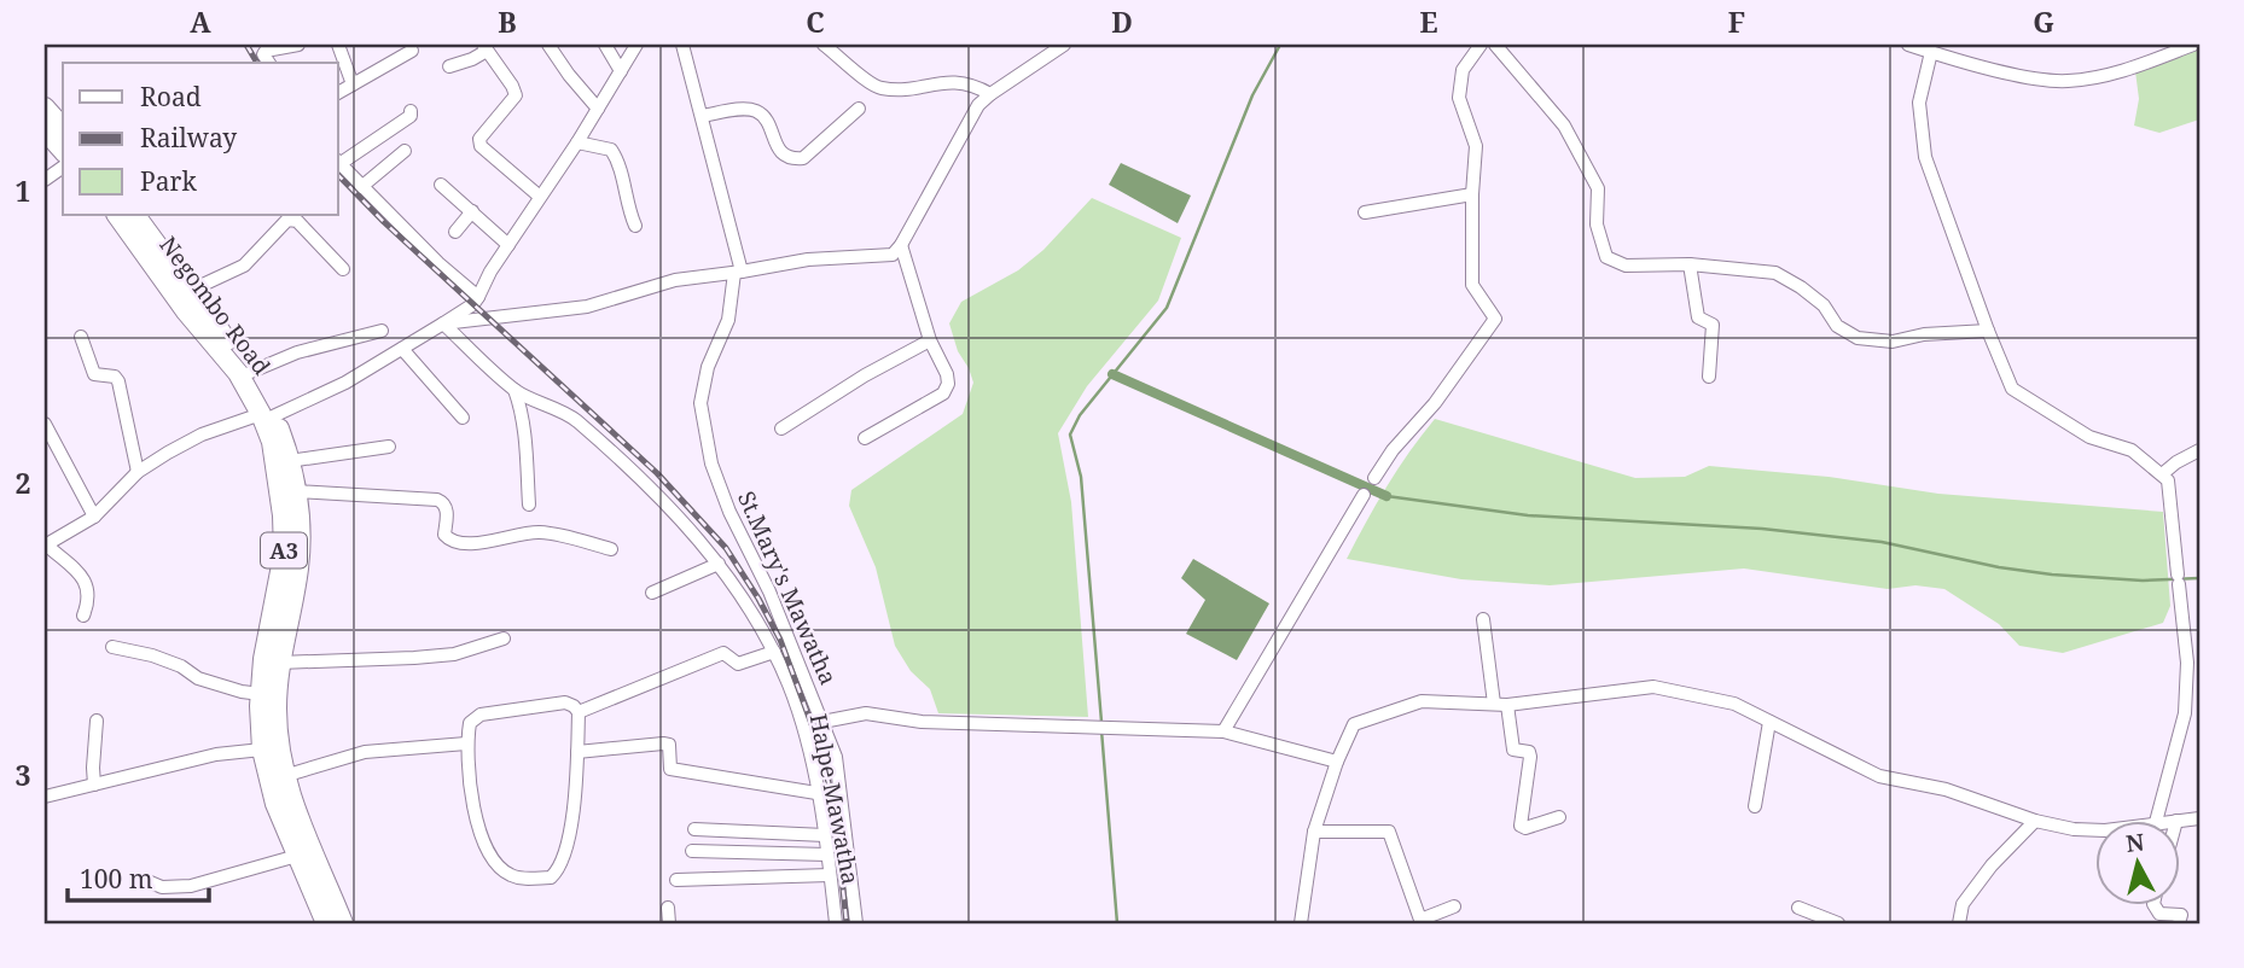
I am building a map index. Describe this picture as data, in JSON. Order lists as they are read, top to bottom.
{
  "streets": {
    "highway": ["Negombo Road", "A3"],
    "street": ["St.Mary's Mawatha", "Halpe Mawatha"]
  },
  "legend": ["Road", "Railway", "Park"],
  "scale_bar": "100 m",
  "north": "top",
  "grid": {
    "columns": [
      "A",
      "B",
      "C",
      "D",
      "E",
      "F",
      "G"
    ],
    "rows": ["1", "2", "3"]
  }
}
